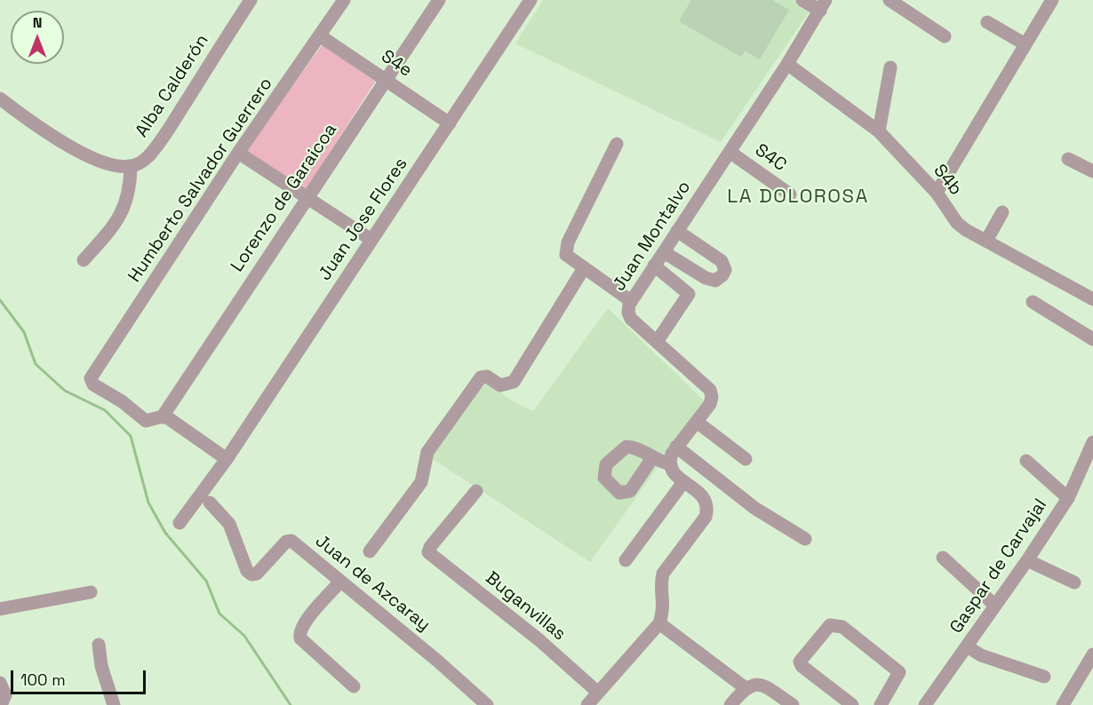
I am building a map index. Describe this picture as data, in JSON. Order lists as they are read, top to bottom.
{
  "streets": {
    "street": [
      "S4e",
      "Alba Calderón",
      "S4C",
      "Humberto Salvador Guerrero",
      "S4b",
      "Lorenzo de Garaicoa",
      "Juan Jose Flores",
      "Juan Montalvo",
      "Gaspar de Carvajal",
      "Juan de Azcaray",
      "Buganvillas"
    ]
  },
  "crossings": [
    ["S4e", "Humberto Salvador Guerrero"],
    ["S4e", "Lorenzo de Garaicoa"],
    ["S4e", "Juan Jose Flores"],
    ["S4C", "Juan Montalvo"],
    ["Humberto Salvador Guerrero", "Lorenzo de Garaicoa"],
    ["S4b", "Juan Montalvo"]
  ],
  "districts": ["LA DOLOROSA"],
  "scale_bar": "100 m",
  "north": "top"
}
